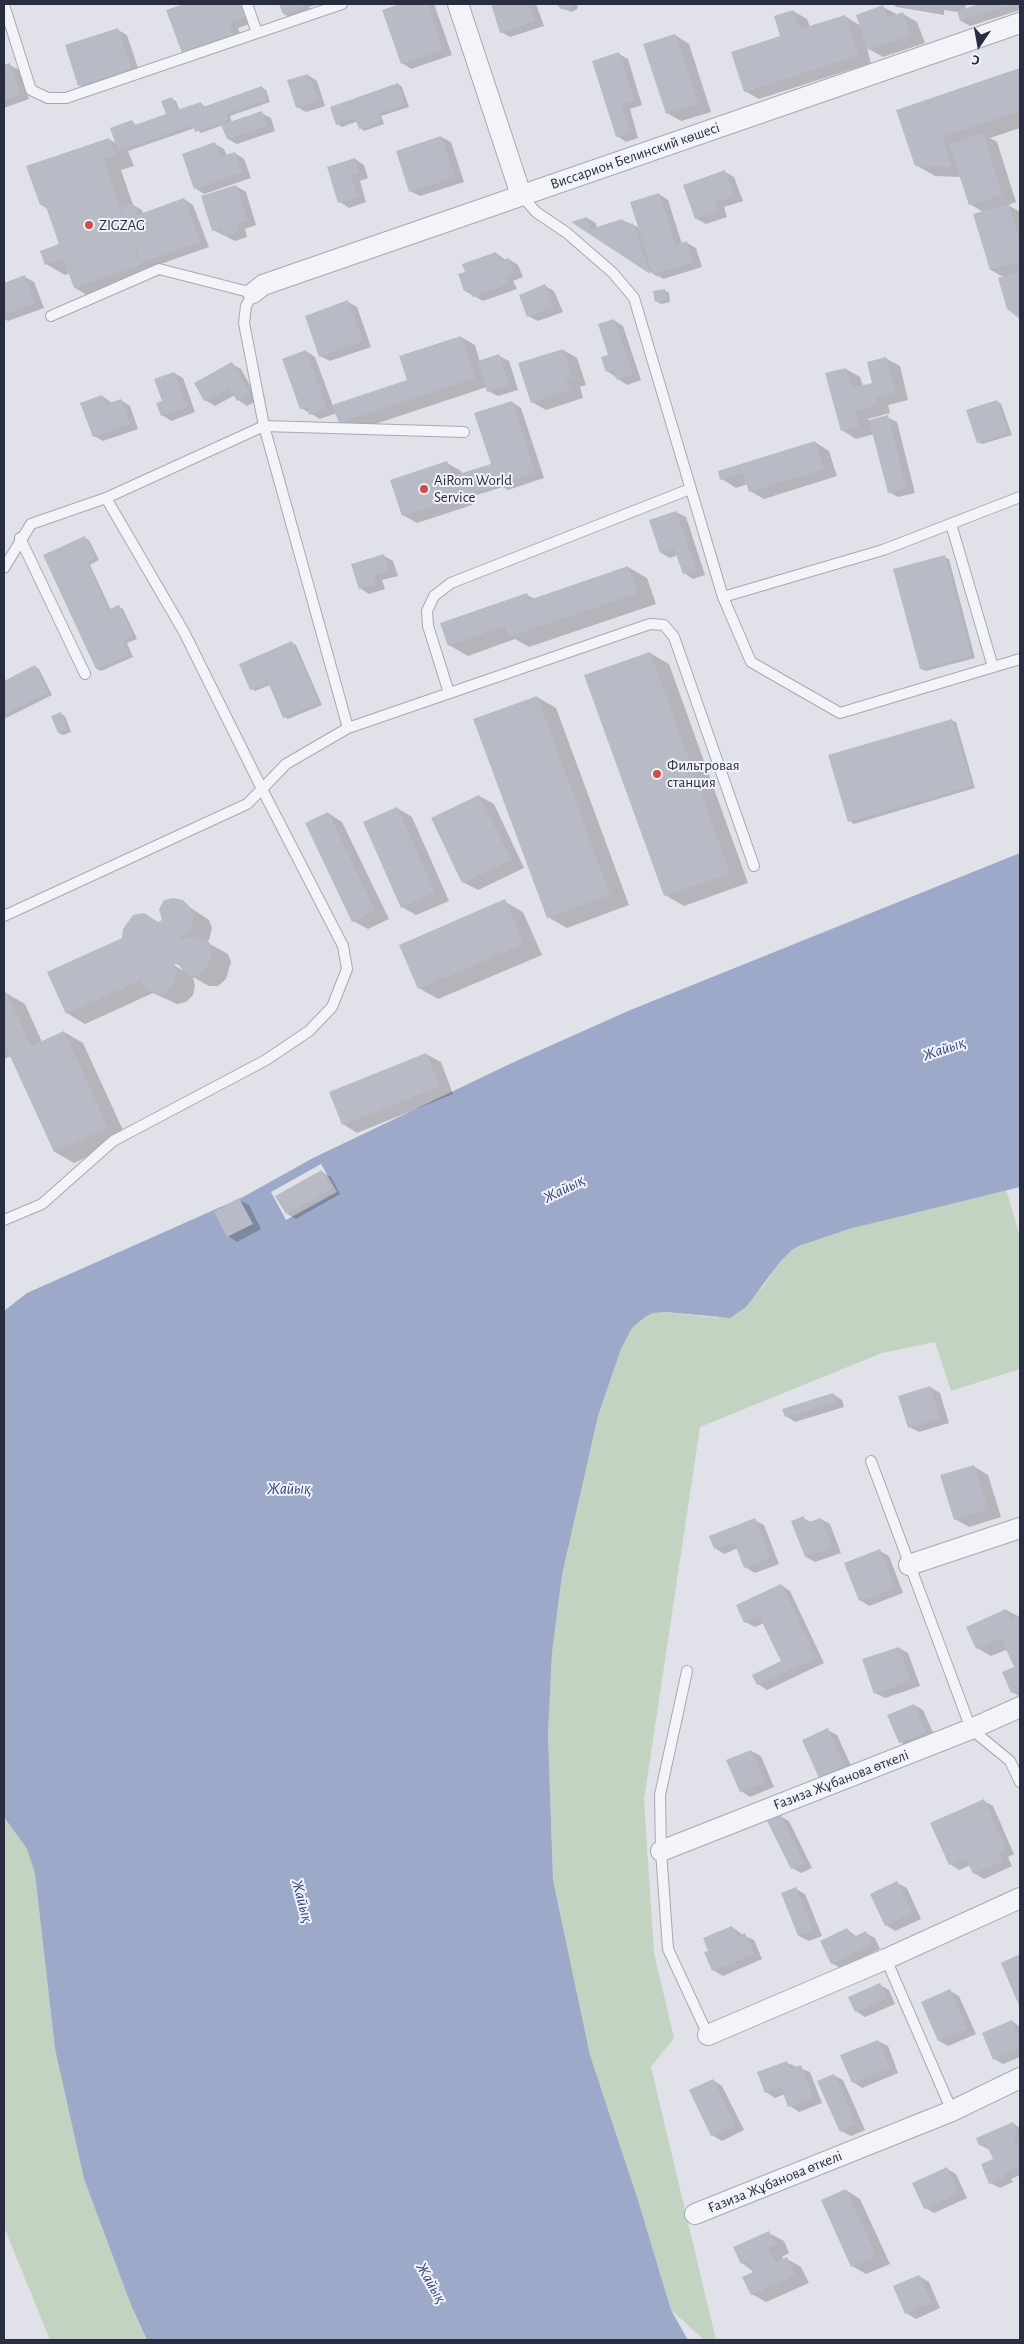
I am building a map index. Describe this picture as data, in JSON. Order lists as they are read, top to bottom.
{
  "streets": {
    "street": ["Виссарион Белинский көшесі", "Ғазиза Жұбанова өткелі"]
  },
  "water": ["Жайық"],
  "places": ["ZIGZAG", "AiRom World Service", "Фильтровая станция"],
  "north": "bottom"
}
